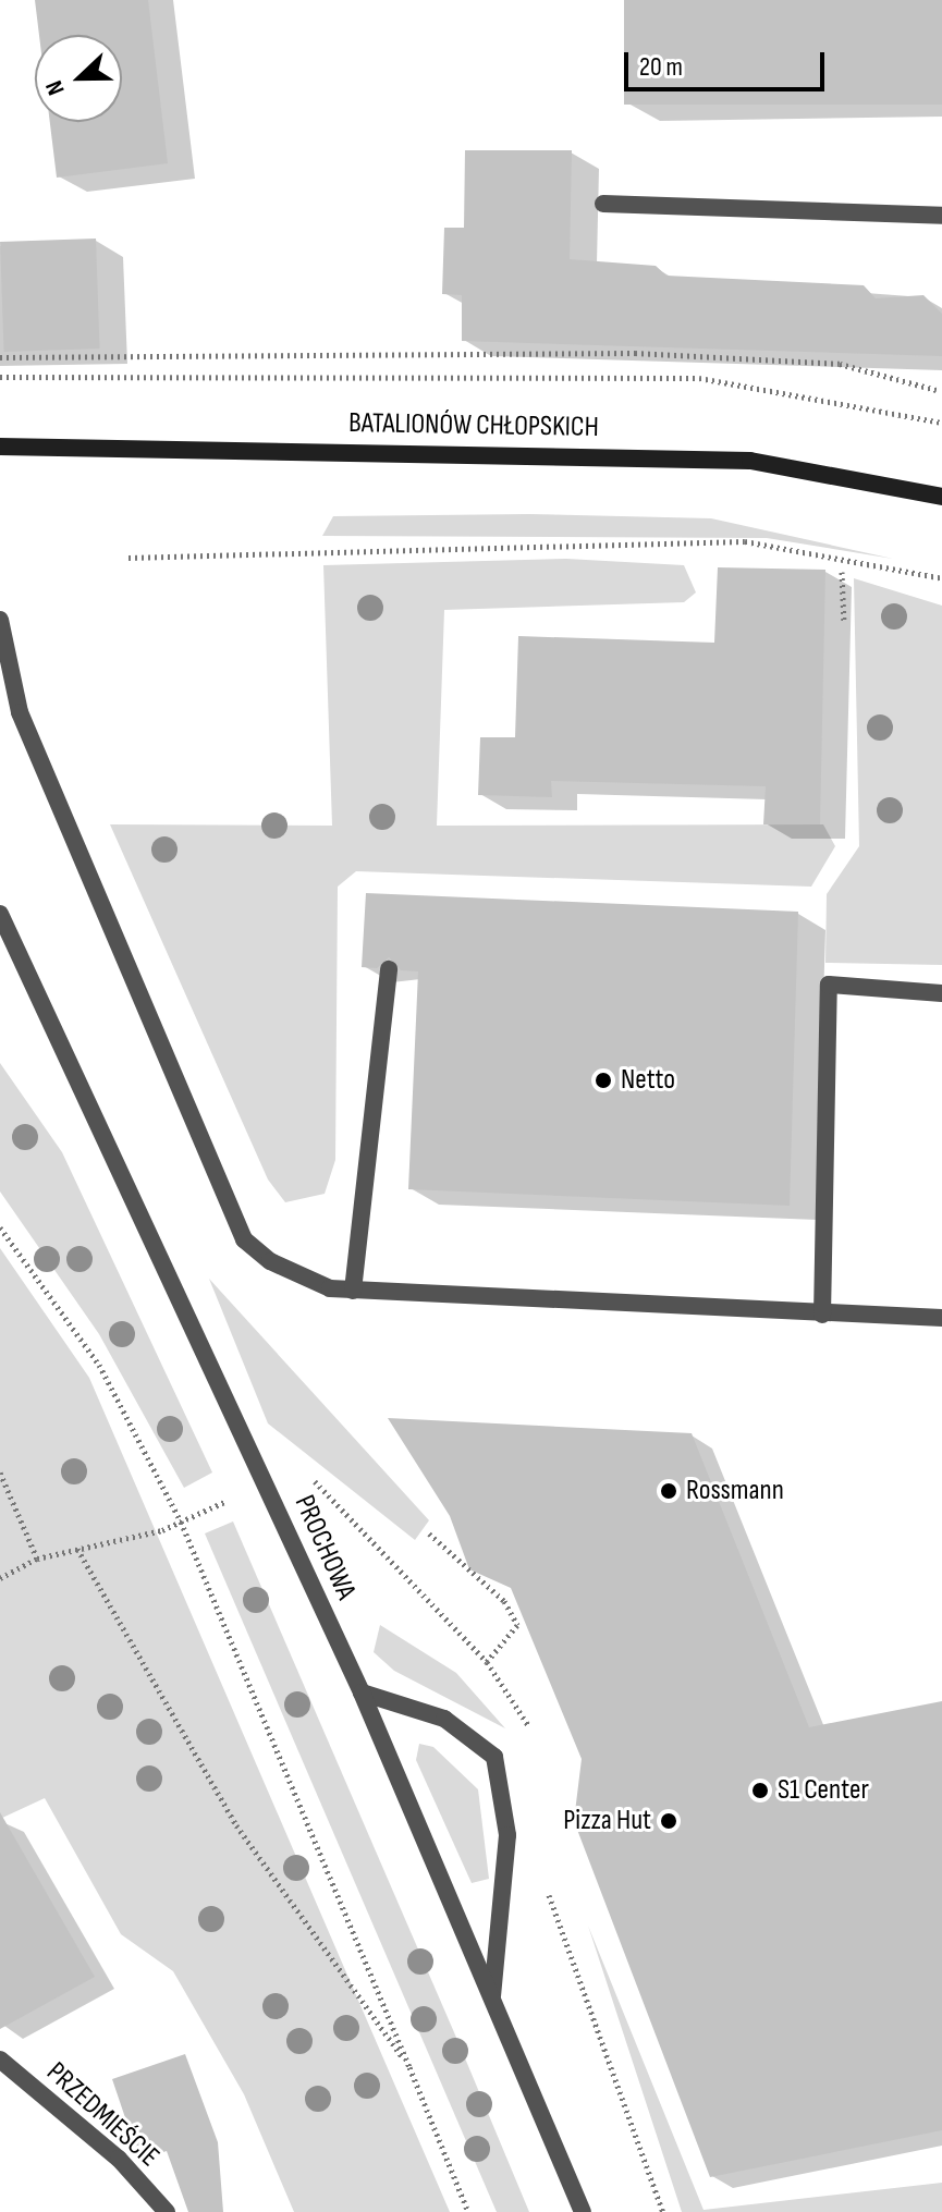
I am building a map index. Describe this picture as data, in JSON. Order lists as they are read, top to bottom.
{
  "streets": {
    "main road": ["BATALIONÓW CHŁOPSKICH"],
    "street": ["PROCHOWA", "PRZEDMIEŚCIE"]
  },
  "places": [
    "Netto",
    "Rossmann",
    "S1 Center",
    "Pizza Hut"
  ],
  "scale_bar": "20 m",
  "north": "left"
}
